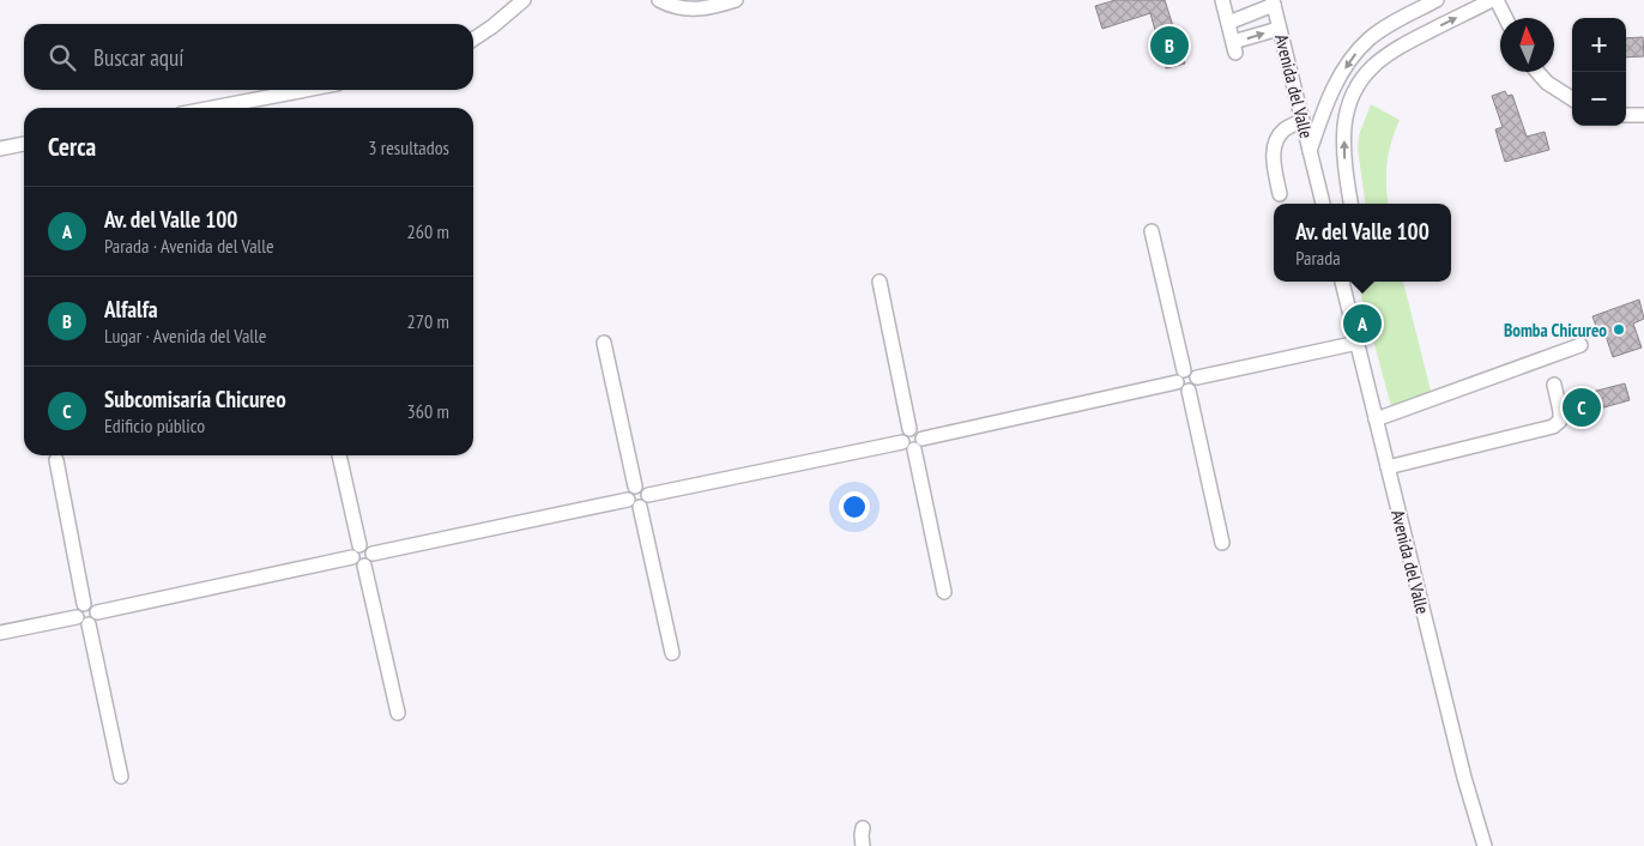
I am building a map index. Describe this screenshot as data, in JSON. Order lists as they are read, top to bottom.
{
  "streets": {
    "street": ["Avenida del Valle"]
  },
  "places": ["Bomba Chicureo"],
  "north": "top",
  "page": {
    "map_buttons": ["+", "−"],
    "pins": ["B", "A", "C"],
    "search": "Buscar aquí",
    "heading": ["Cerca", "3 resultados"],
    "list": [
      {
        "mark": "A",
        "name": "Av. del Valle 100",
        "note": "Parada · Avenida del Valle",
        "value": "260 m"
      },
      {
        "mark": "B",
        "name": "Alfalfa",
        "note": "Lugar · Avenida del Valle",
        "value": "270 m"
      },
      {
        "mark": "C",
        "name": "Subcomisaría Chicureo",
        "note": "Edificio público",
        "value": "360 m"
      }
    ],
    "popup": ["Av. del Valle 100", "Parada"]
  }
}
